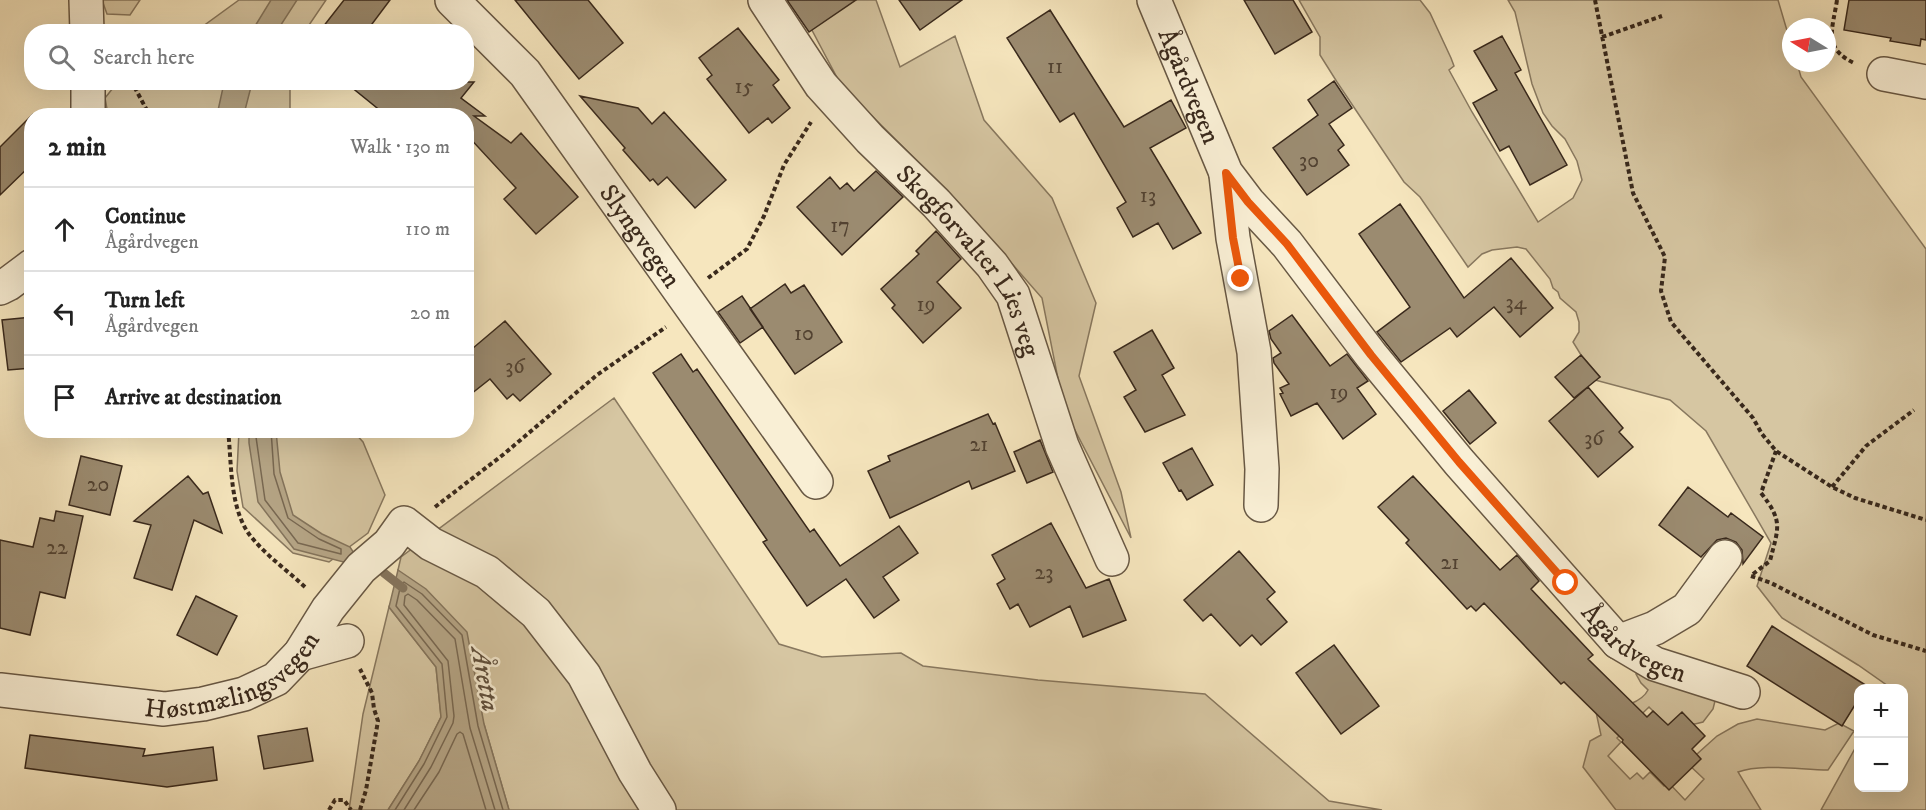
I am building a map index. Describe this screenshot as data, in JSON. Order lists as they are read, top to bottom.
{
  "streets": {
    "street": [
      "Ågårdvegen",
      "Slyngvegen",
      "Skogforvalter Lies veg",
      "Høstmælingsvegen"
    ]
  },
  "water": ["Åretta"],
  "house_numbers": [
    "11",
    "15",
    "30",
    "13",
    "17",
    "34",
    "19",
    "10",
    "36",
    "19",
    "36",
    "21",
    "20",
    "22",
    "21",
    "23"
  ],
  "north": "left",
  "page": {
    "search": "Search here",
    "heading": ["2 min", "Walk · 130 m"],
    "list": [
      ["Continue", "Ågårdvegen", "110 m"],
      ["Turn left", "Ågårdvegen", "20 m"],
      "Arrive at destination"
    ],
    "map_buttons": ["+", "−"]
  }
}
